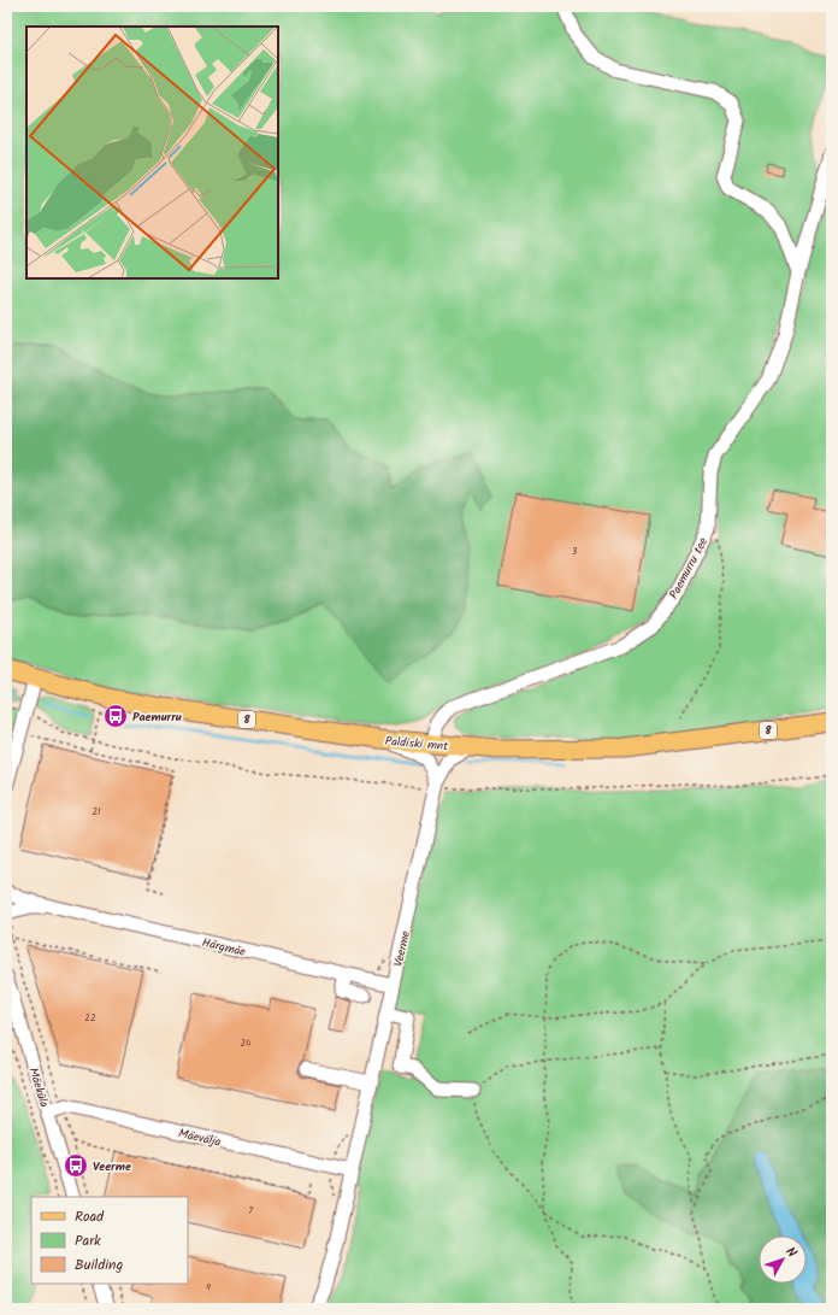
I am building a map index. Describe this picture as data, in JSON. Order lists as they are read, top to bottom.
{
  "streets": {
    "main road": ["8", "Paldiski mnt"],
    "street": [
      "Paemurru tee",
      "Härgmäe",
      "Veerme",
      "Mäeküla",
      "Mäevälja"
    ]
  },
  "crossings": [
    ["Paemurru tee", "Paldiski mnt"],
    ["Paldiski mnt", "Veerme"],
    ["Härgmäe", "Veerme"],
    ["Veerme", "Mäevälja"],
    ["Mäeküla", "Mäevälja"]
  ],
  "places": {
    "bus stop": ["Paemurru", "Veerme"]
  },
  "house_numbers": [
    "3",
    "21",
    "22",
    "24",
    "7",
    "9"
  ],
  "legend": ["Road", "Park", "Building"],
  "north": "top right"
}
